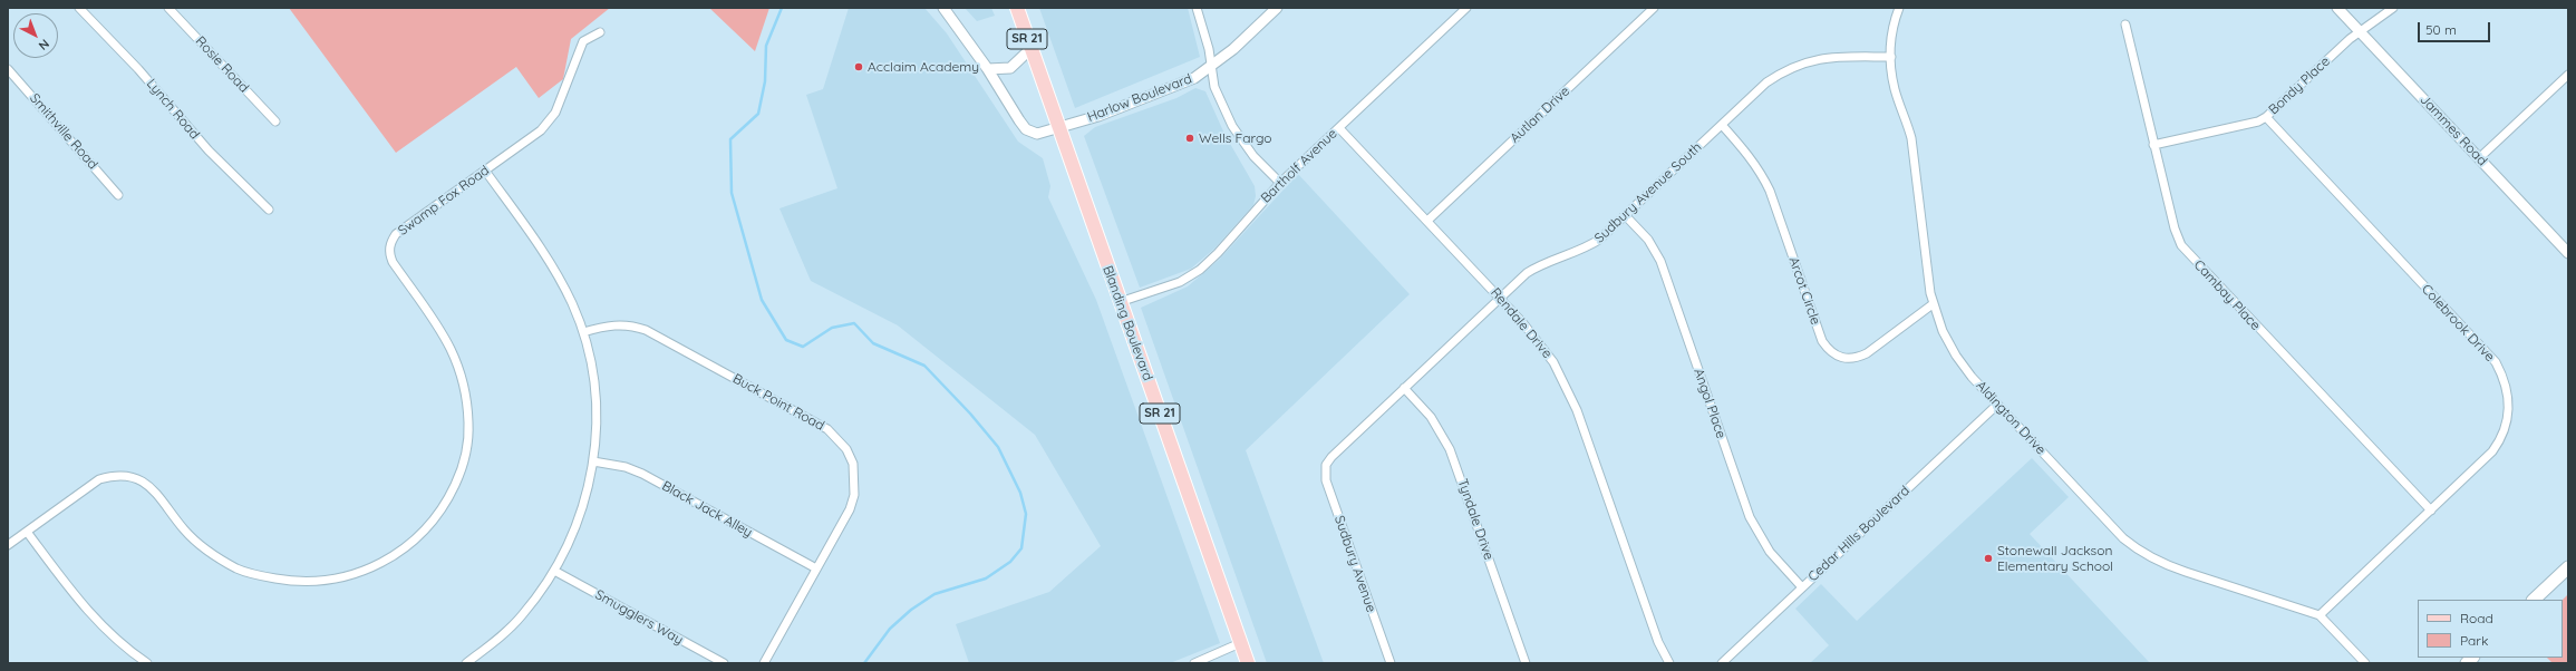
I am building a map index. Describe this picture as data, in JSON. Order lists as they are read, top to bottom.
{
  "streets": {
    "main road": ["SR 21", "Blanding Boulevard"],
    "street": [
      "Rosie Road",
      "Bondy Place",
      "Harlow Boulevard",
      "Lynch Road",
      "Autlan Drive",
      "Jammes Road",
      "Smithville Road",
      "Bartholf Avenue",
      "Sudbury Avenue South",
      "Swamp Fox Road",
      "Arcot Circle",
      "Cambay Place",
      "Rendale Drive",
      "Colebrook Drive",
      "Buck Point Road",
      "Angol Place",
      "Aldington Drive",
      "Black Jack Alley",
      "Tyndale Drive",
      "Cedar Hills Boulevard",
      "Sudbury Avenue",
      "Smugglers Way"
    ]
  },
  "crossings": [
    ["Bondy Place", "Jammes Road"],
    ["Bondy Place", "Cambay Place"],
    ["Bondy Place", "Colebrook Drive"],
    ["Harlow Boulevard", "Blanding Boulevard"],
    ["Autlan Drive", "Rendale Drive"],
    ["Bartholf Avenue", "Blanding Boulevard"],
    ["Bartholf Avenue", "Rendale Drive"],
    ["Sudbury Avenue South", "Arcot Circle"],
    ["Sudbury Avenue South", "Rendale Drive"],
    ["Sudbury Avenue South", "Angol Place"],
    ["Sudbury Avenue South", "Aldington Drive"],
    ["Sudbury Avenue South", "Tyndale Drive"],
    ["Sudbury Avenue South", "Sudbury Avenue"],
    ["Arcot Circle", "Aldington Drive"],
    ["Cambay Place", "Colebrook Drive"],
    ["Colebrook Drive", "Aldington Drive"],
    ["Buck Point Road", "Black Jack Alley"],
    ["Angol Place", "Cedar Hills Boulevard"],
    ["Aldington Drive", "Cedar Hills Boulevard"]
  ],
  "places": ["Acclaim Academy", "Wells Fargo", "Stonewall Jackson Elementary School"],
  "legend": ["Road", "Park"],
  "scale_bar": "50 m",
  "north": "bottom right"
}
